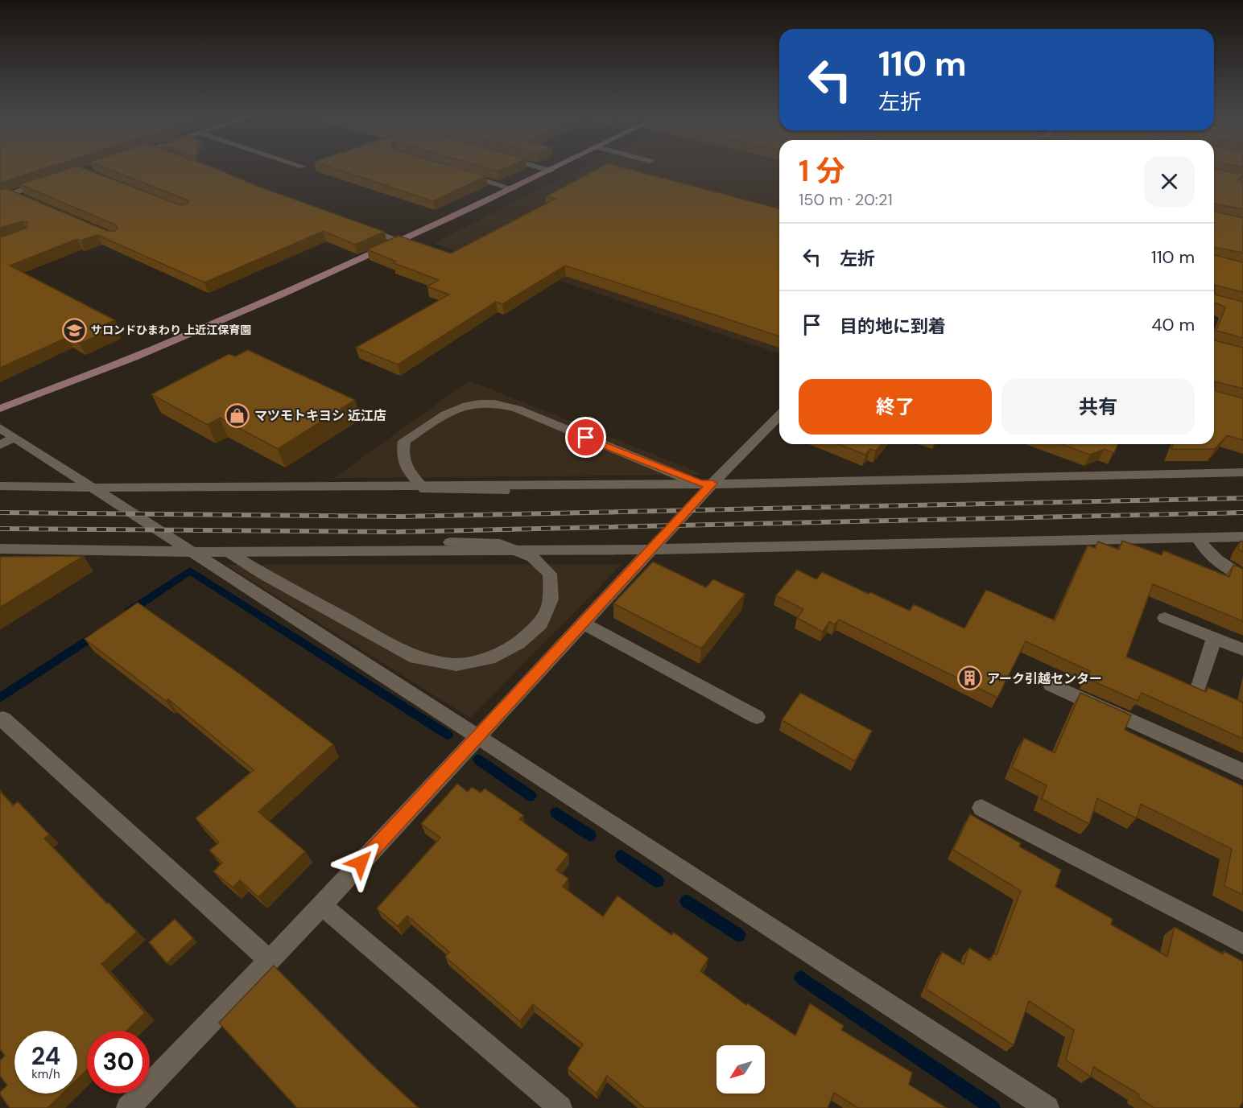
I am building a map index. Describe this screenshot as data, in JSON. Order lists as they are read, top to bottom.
{
  "places": {
    "school or university": ["サロンドひまわり 上近江保育園"],
    "shop": ["マツモトキヨシ 近江店"],
    "building": ["アーク引越センター"]
  },
  "north": "bottom left",
  "page": {
    "turn": ["110 m", "左折"],
    "heading": ["1 分", "150 m · 20:21"],
    "list": [
      {
        "name": "左折",
        "value": "110 m"
      },
      {
        "name": "目的地に到着",
        "value": "40 m"
      }
    ],
    "buttons": ["終了", "共有"],
    "speed": "24 km/h",
    "limit": "30"
  }
}
